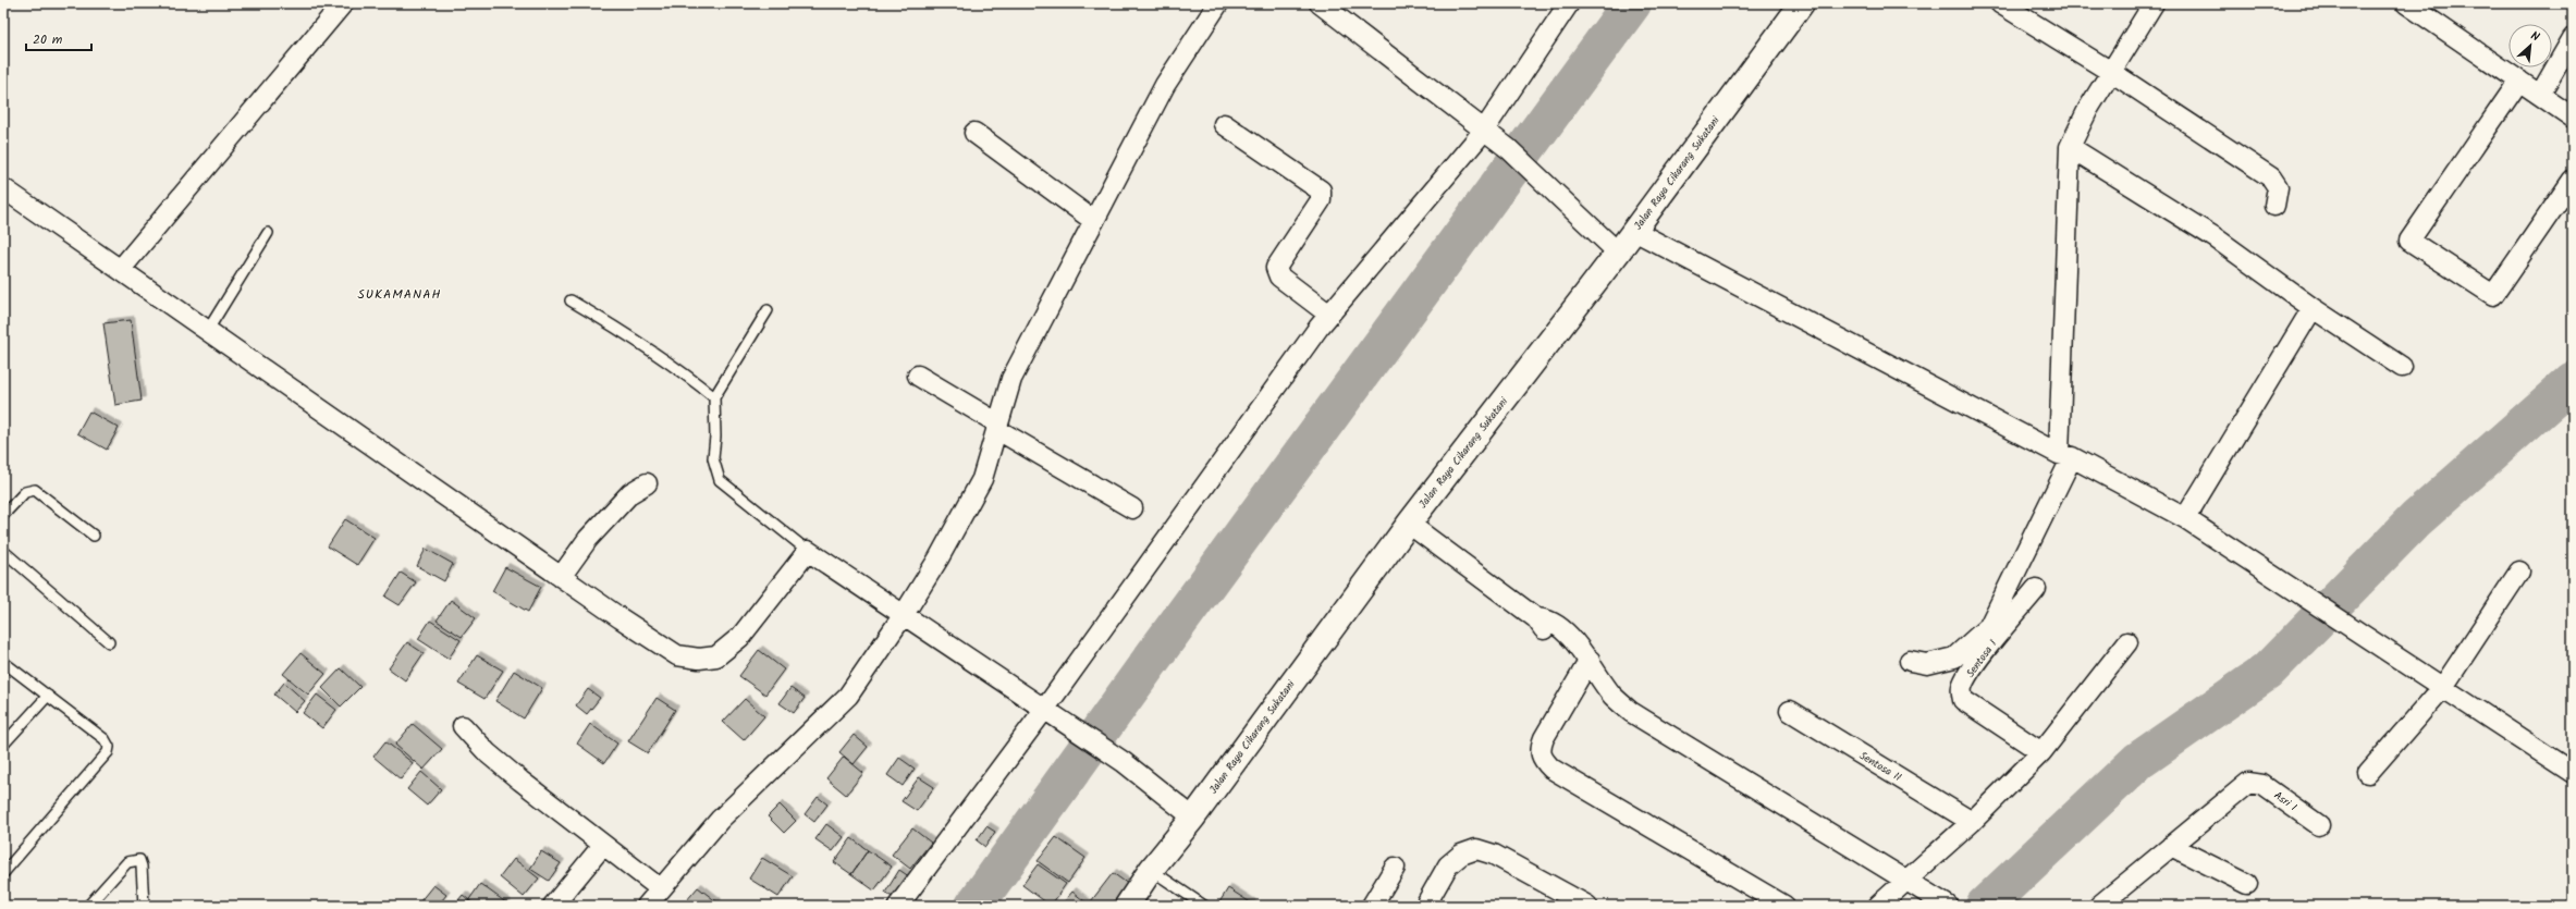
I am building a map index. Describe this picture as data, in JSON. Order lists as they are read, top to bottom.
{
  "streets": {
    "main road": ["Jalan Raya Cikarang Sukatani"],
    "street": ["Sentosa I", "Sentosa II", "Asri I"]
  },
  "districts": ["SUKAMANAH"],
  "scale_bar": "20 m",
  "north": "top right"
}
